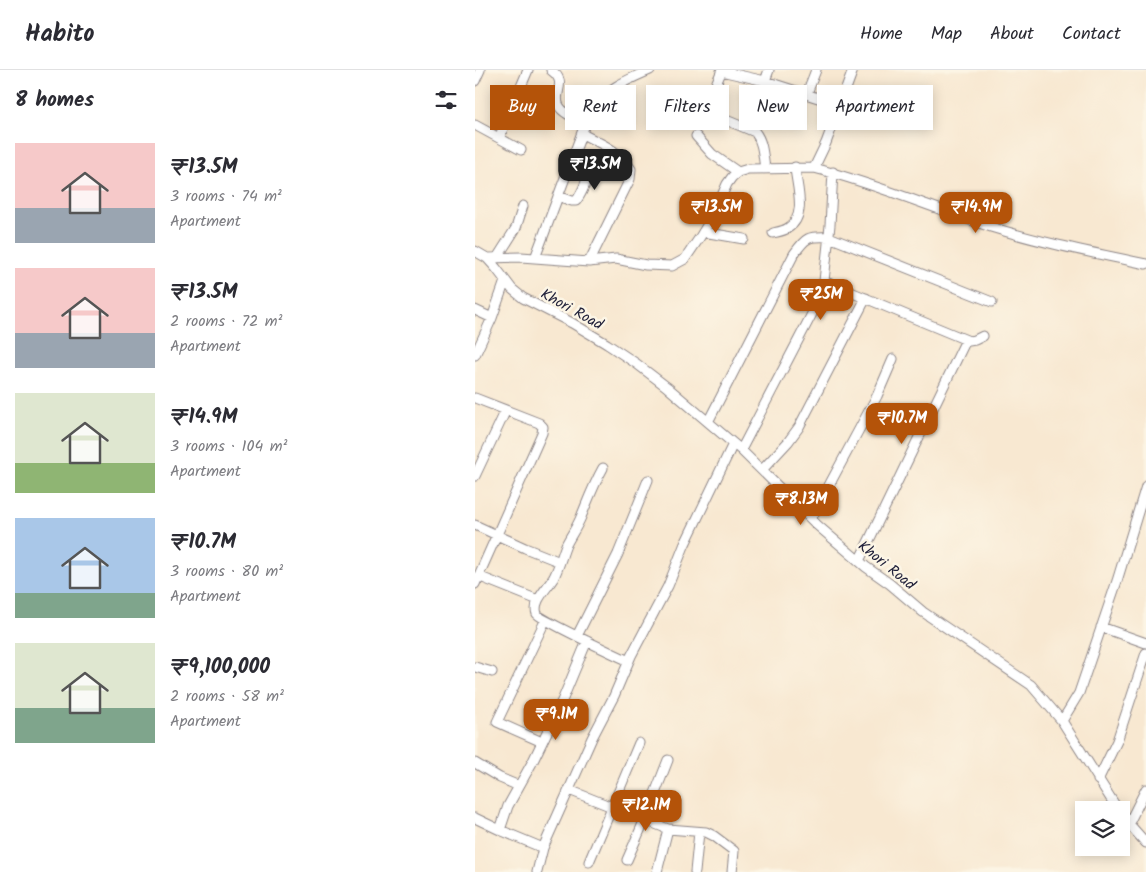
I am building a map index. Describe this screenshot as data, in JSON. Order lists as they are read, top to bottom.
{
  "streets": {
    "street": ["Khori Road"]
  },
  "page": {
    "header": "Habito",
    "nav": [
      "Home",
      "Map",
      "About",
      "Contact"
    ],
    "heading": "8 homes",
    "chip": [
      "Buy",
      "Rent",
      "Filters",
      "New",
      "Apartment"
    ],
    "list": [
      {
        "name": "₹13.5M",
        "note": "3 rooms · 74 m² · Apartment"
      },
      {
        "name": "₹13.5M",
        "note": "2 rooms · 72 m² · Apartment"
      },
      {
        "name": "₹14.9M",
        "note": "3 rooms · 104 m² · Apartment"
      },
      {
        "name": "₹10.7M",
        "note": "3 rooms · 80 m² · Apartment"
      },
      {
        "name": "₹9,100,000",
        "note": "2 rooms · 58 m² · Apartment"
      }
    ],
    "price": [
      "₹13.5M",
      "₹13.5M",
      "₹14.9M",
      "₹25M",
      "₹10.7M",
      "₹8.13M",
      "₹9.1M",
      "₹12.1M"
    ]
  }
}
